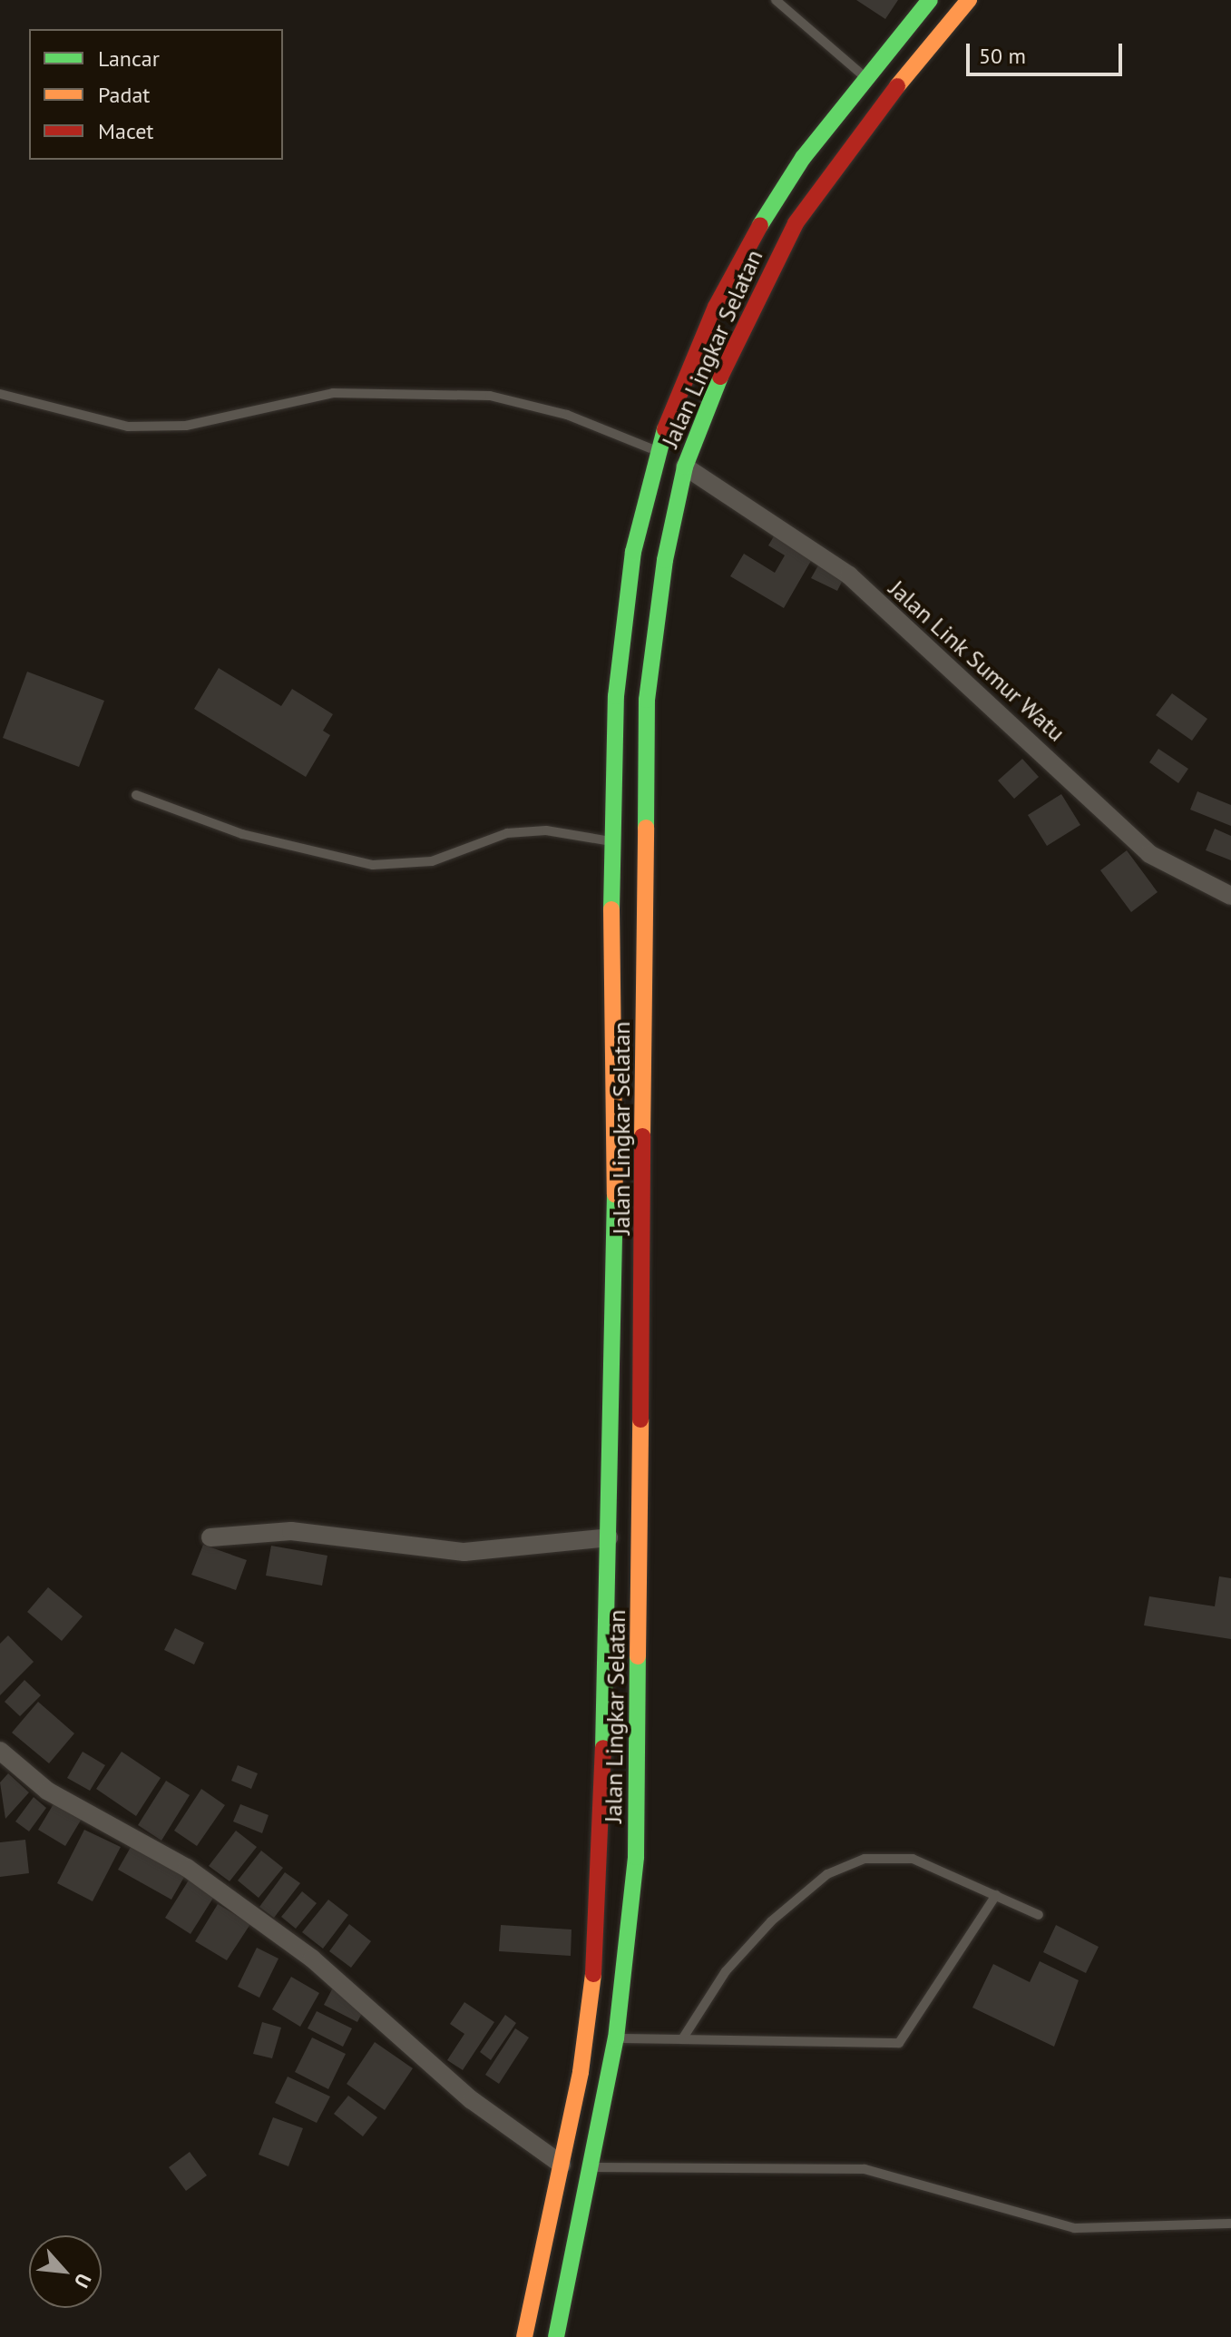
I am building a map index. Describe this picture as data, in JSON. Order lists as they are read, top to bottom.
{
  "streets": {
    "highway": ["Jalan Lingkar Selatan"],
    "street": ["Jalan Link Sumur Watu"]
  },
  "crossings": [
    ["Jalan Lingkar Selatan", "Jalan Link Sumur Watu"]
  ],
  "legend": ["Lancar", "Padat", "Macet"],
  "scale_bar": "50 m",
  "north": "bottom right"
}
